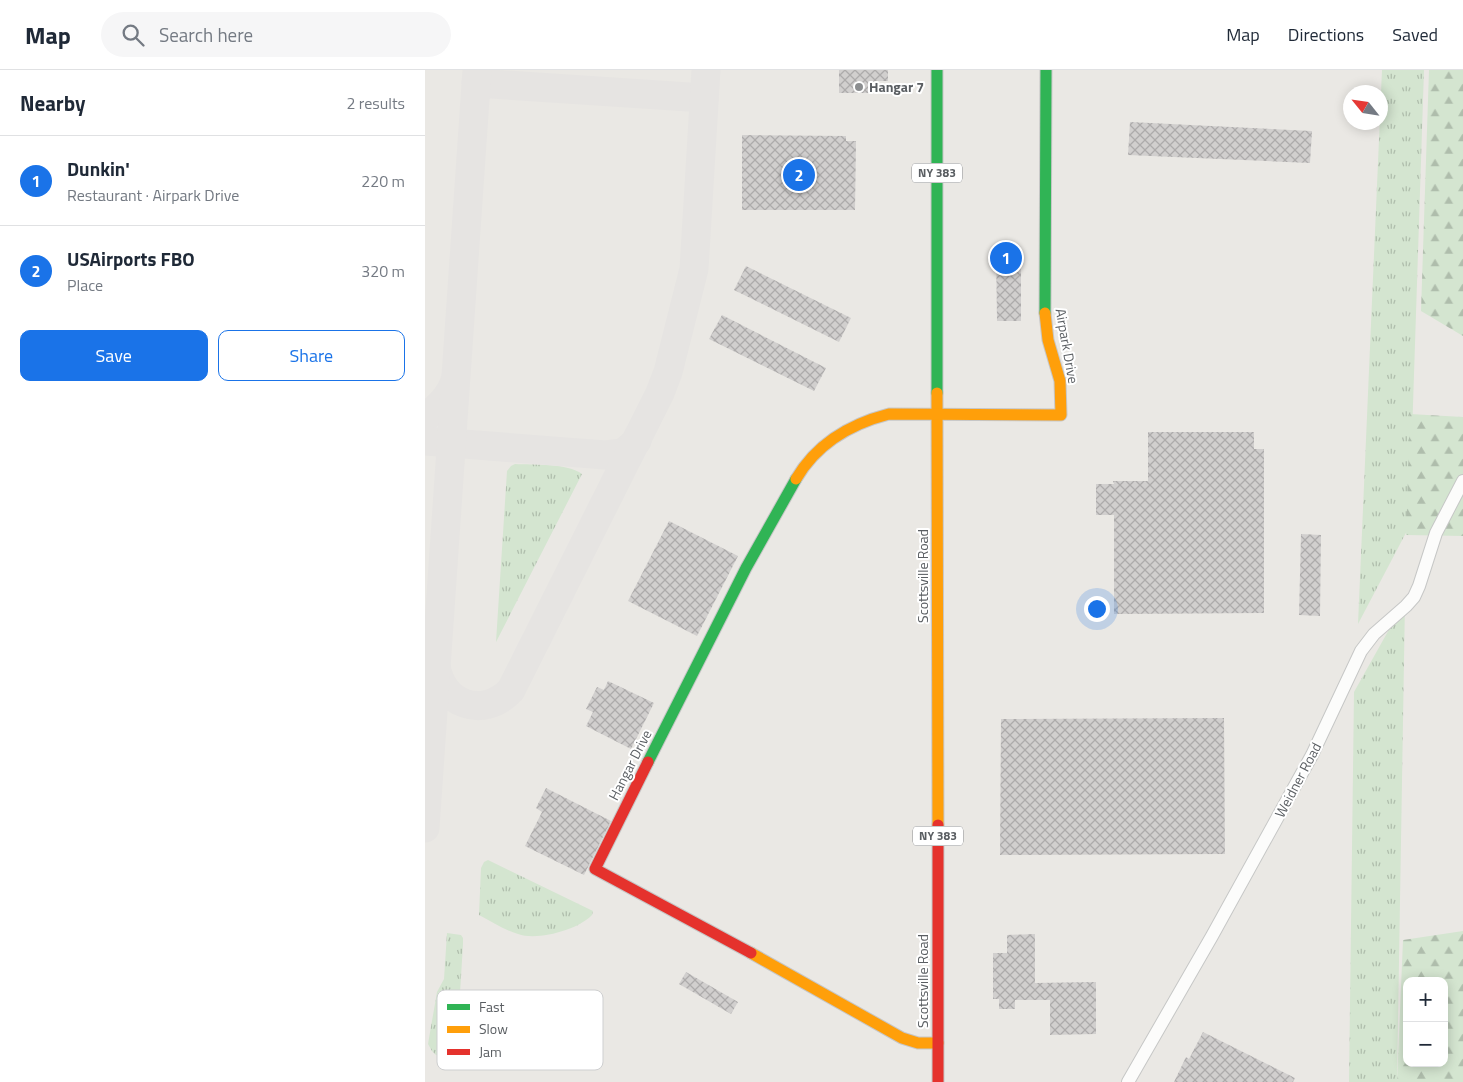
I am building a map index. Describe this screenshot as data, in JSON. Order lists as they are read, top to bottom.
{
  "streets": {
    "street": [
      "NY 383",
      "Airpark Drive",
      "Scottsville Road",
      "Hangar Drive",
      "Weidner Road"
    ]
  },
  "crossings": [
    ["Airpark Drive", "Scottsville Road"],
    ["Airpark Drive", "Hangar Drive"],
    ["Scottsville Road", "Hangar Drive"]
  ],
  "places": ["Hangar 7"],
  "legend": ["Fast", "Slow", "Jam"],
  "north": "top left",
  "page": {
    "header": "Map",
    "search": "Search here",
    "nav": ["Map", "Directions", "Saved"],
    "heading": ["Nearby", "2 results"],
    "list": [
      {
        "mark": "1",
        "name": "Dunkin'",
        "note": "Restaurant · Airpark Drive",
        "value": "220 m"
      },
      {
        "mark": "2",
        "name": "USAirports FBO",
        "note": "Place",
        "value": "320 m"
      }
    ],
    "pins": ["2", "1"],
    "buttons": ["Save", "Share"],
    "map_buttons": ["+", "−"]
  }
}
